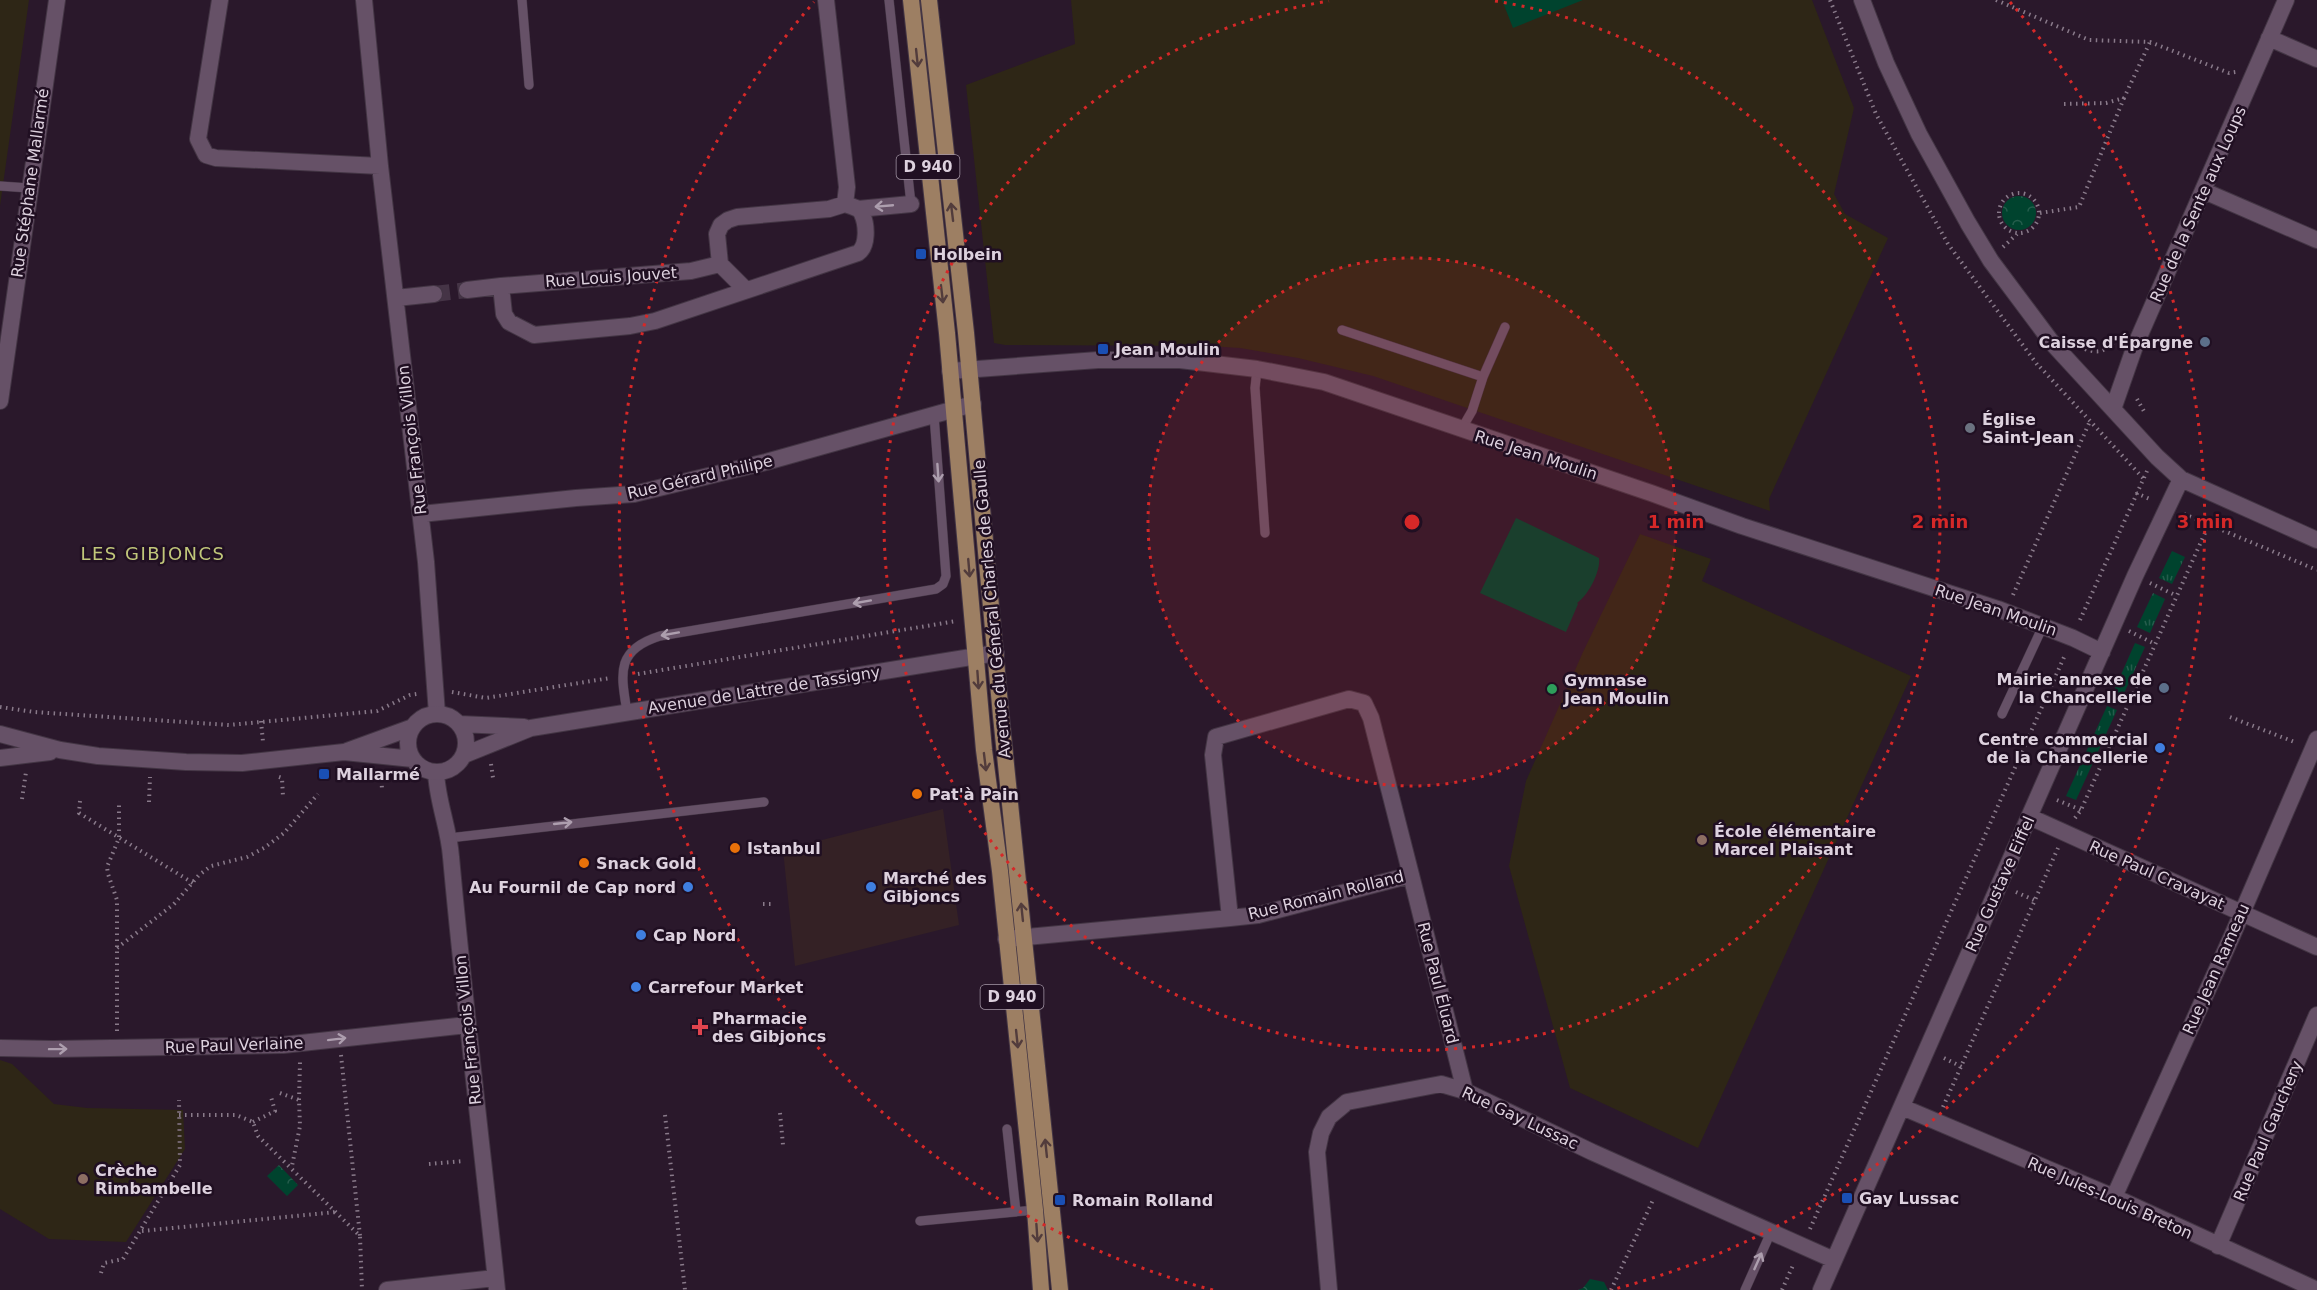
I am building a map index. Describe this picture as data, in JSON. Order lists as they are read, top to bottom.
{
  "streets": {
    "main road": ["D 940", "Avenue du Général Charles de Gaulle"],
    "street": [
      "Rue Stéphane Mallarmé",
      "Rue de la Sente aux Loups",
      "Rue Louis Jouvet",
      "Rue François Villon",
      "Rue Jean Moulin",
      "Rue Gérard Philipe",
      "Avenue de Lattre de Tassigny",
      "Rue Paul Cravayat",
      "Rue Gustave Eiffel",
      "Rue Romain Rolland",
      "Rue Jean Rameau",
      "Rue Paul Éluard",
      "Rue Paul Verlaine",
      "Rue Gay Lussac",
      "Rue Paul Gauchery",
      "Rue Jules-Louis Breton"
    ]
  },
  "crossings": [
    ["Rue François Villon", "Rue Gérard Philipe"],
    ["Rue François Villon", "Avenue de Lattre de Tassigny"],
    ["Rue François Villon", "Rue Paul Verlaine"],
    ["Rue Jean Moulin", "Avenue du Général Charles de Gaulle"],
    ["Rue Jean Moulin", "Rue Gustave Eiffel"],
    ["Rue Gérard Philipe", "Avenue du Général Charles de Gaulle"],
    ["Avenue du Général Charles de Gaulle", "Avenue de Lattre de Tassigny"],
    ["Avenue du Général Charles de Gaulle", "Rue Romain Rolland"],
    ["Rue Paul Cravayat", "Rue Gustave Eiffel"],
    ["Rue Paul Cravayat", "Rue Jean Rameau"],
    ["Rue Gustave Eiffel", "Rue Gay Lussac"],
    ["Rue Gustave Eiffel", "Rue Jules-Louis Breton"],
    ["Rue Romain Rolland", "Rue Paul Éluard"],
    ["Rue Jean Rameau", "Rue Jules-Louis Breton"],
    ["Rue Paul Éluard", "Rue Gay Lussac"],
    ["Rue Paul Gauchery", "Rue Jules-Louis Breton"]
  ],
  "districts": ["LES GIBJONCS"],
  "places": {
    "transit": [
      "Holbein",
      "Jean Moulin",
      "Mallarmé",
      "Gay Lussac",
      "Romain Rolland"
    ],
    "other": [
      "Caisse d'Épargne",
      "Église Saint-Jean",
      "Mairie annexe de la Chancellerie",
      "Gymnase Jean Moulin",
      "Centre commercial de la Chancellerie",
      "Pat'à Pain",
      "École élémentaire Marcel Plaisant",
      "Istanbul",
      "Snack Gold",
      "Au Fournil de Cap nord",
      "Marché des Gibjoncs",
      "Cap Nord",
      "Carrefour Market",
      "Crèche Rimbambelle"
    ],
    "health": ["Pharmacie des Gibjoncs"]
  },
  "rings": ["1 min", "2 min", "3 min"]
}
